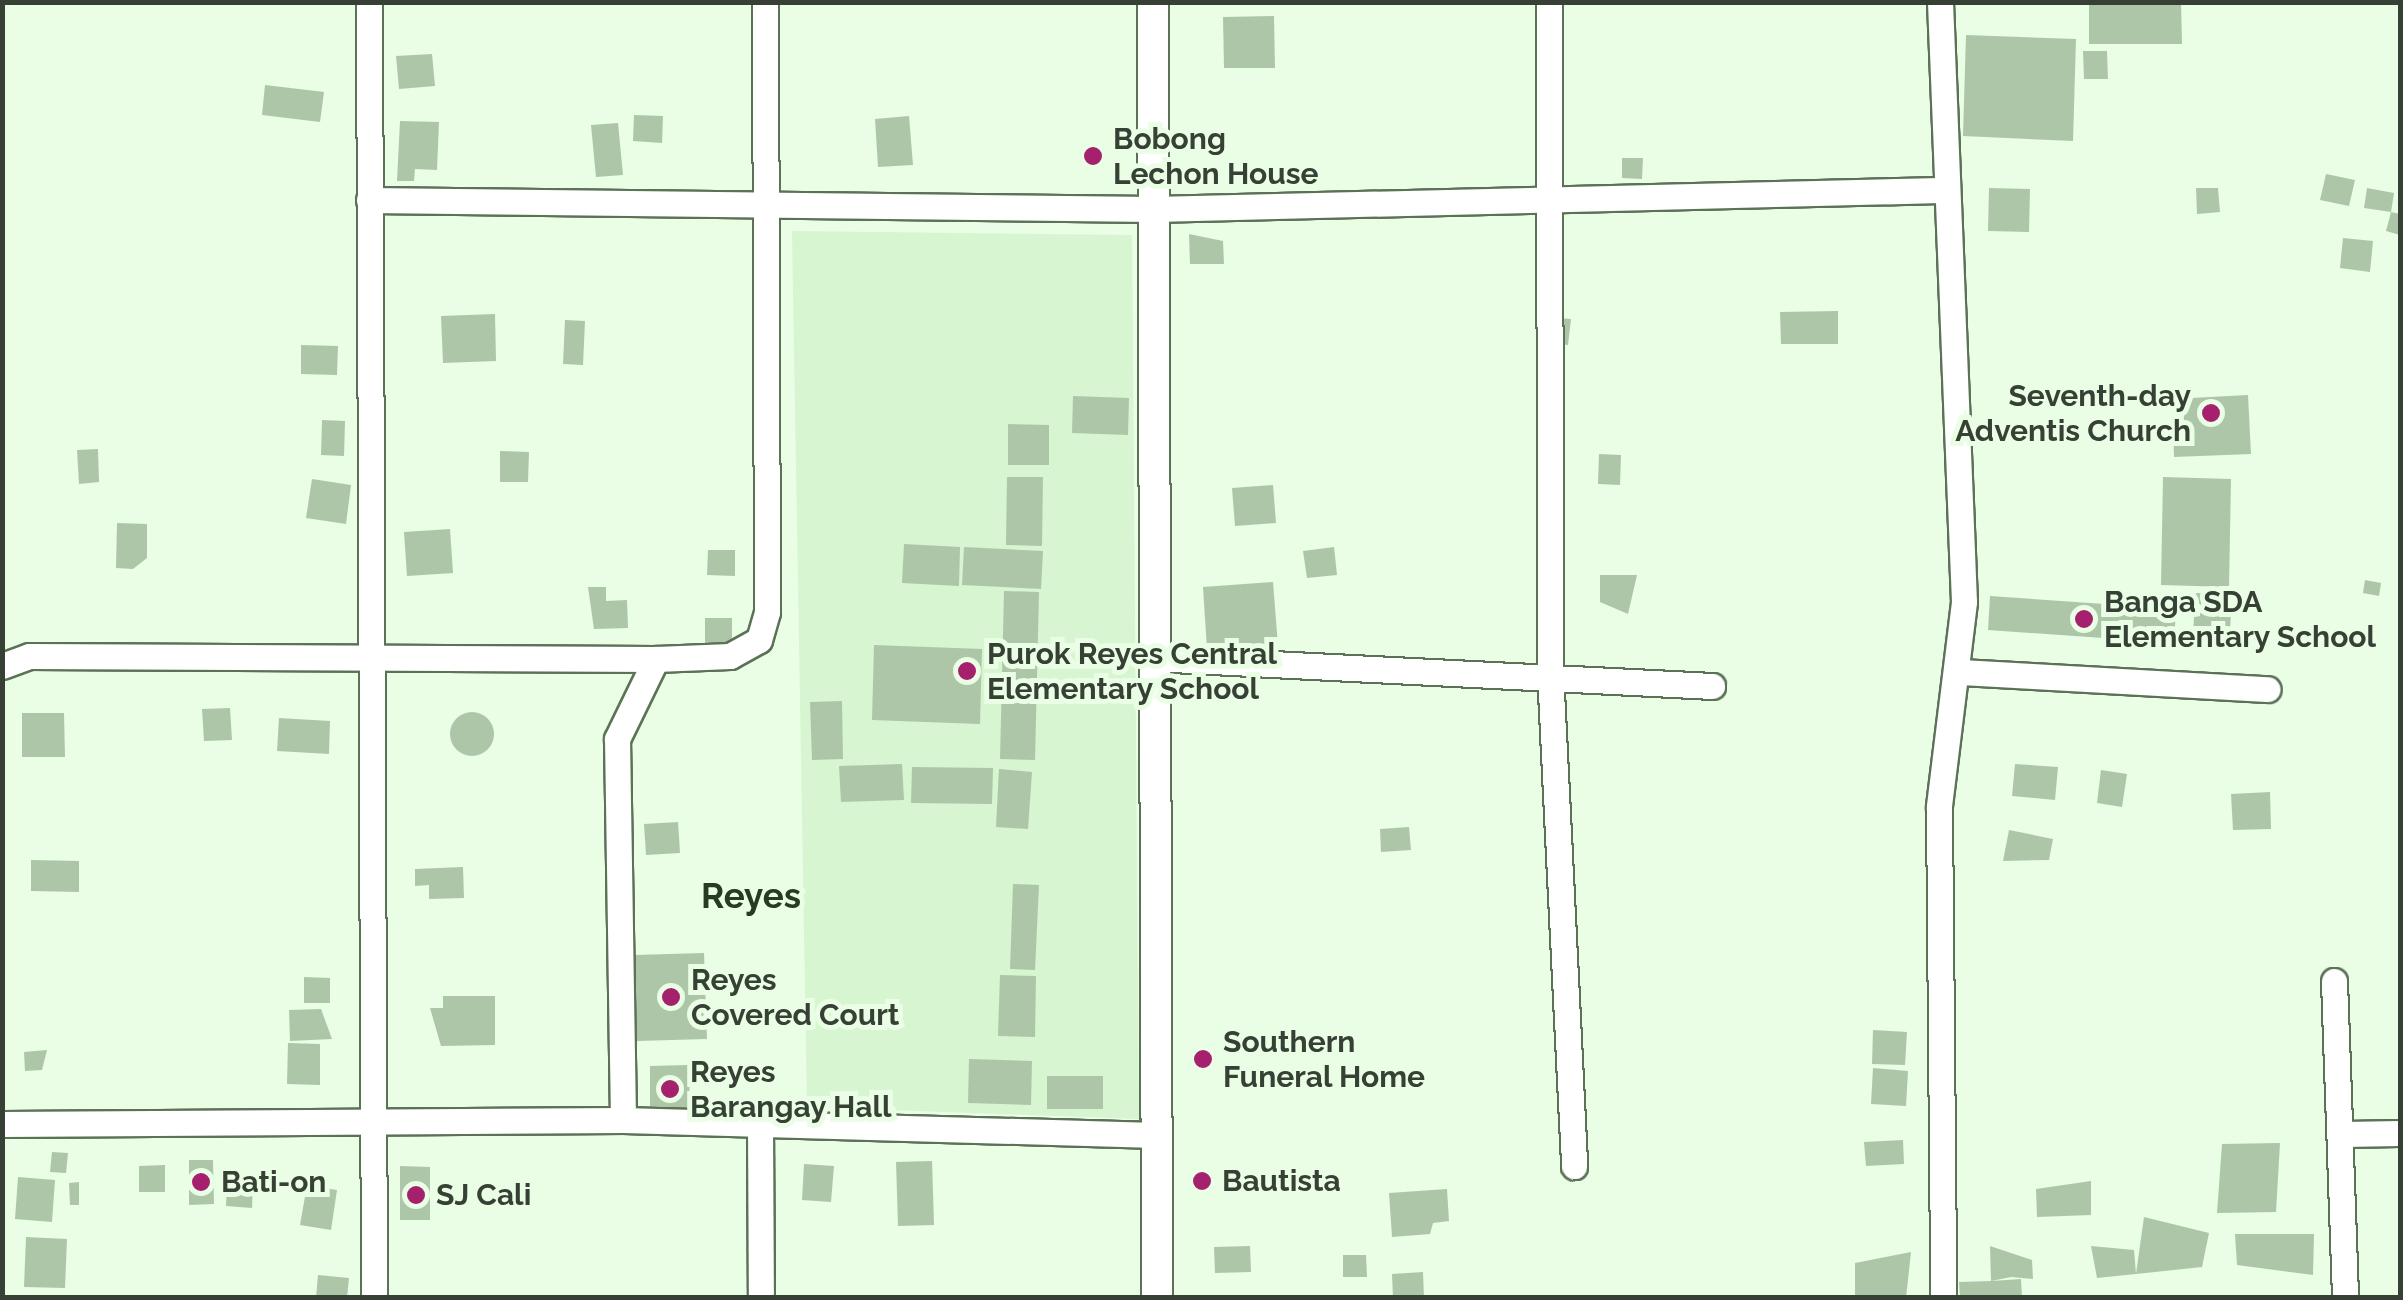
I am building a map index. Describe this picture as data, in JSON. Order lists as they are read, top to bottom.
{
  "districts": ["Reyes"],
  "places": [
    "Bobong Lechon House",
    "Seventh-day Adventis Church",
    "Banga SDA Elementary School",
    "Purok Reyes Central Elementary School",
    "Reyes Covered Court",
    "Southern Funeral Home",
    "Reyes Barangay Hall",
    "Bautista",
    "Bati-on",
    "SJ Cali"
  ]
}
